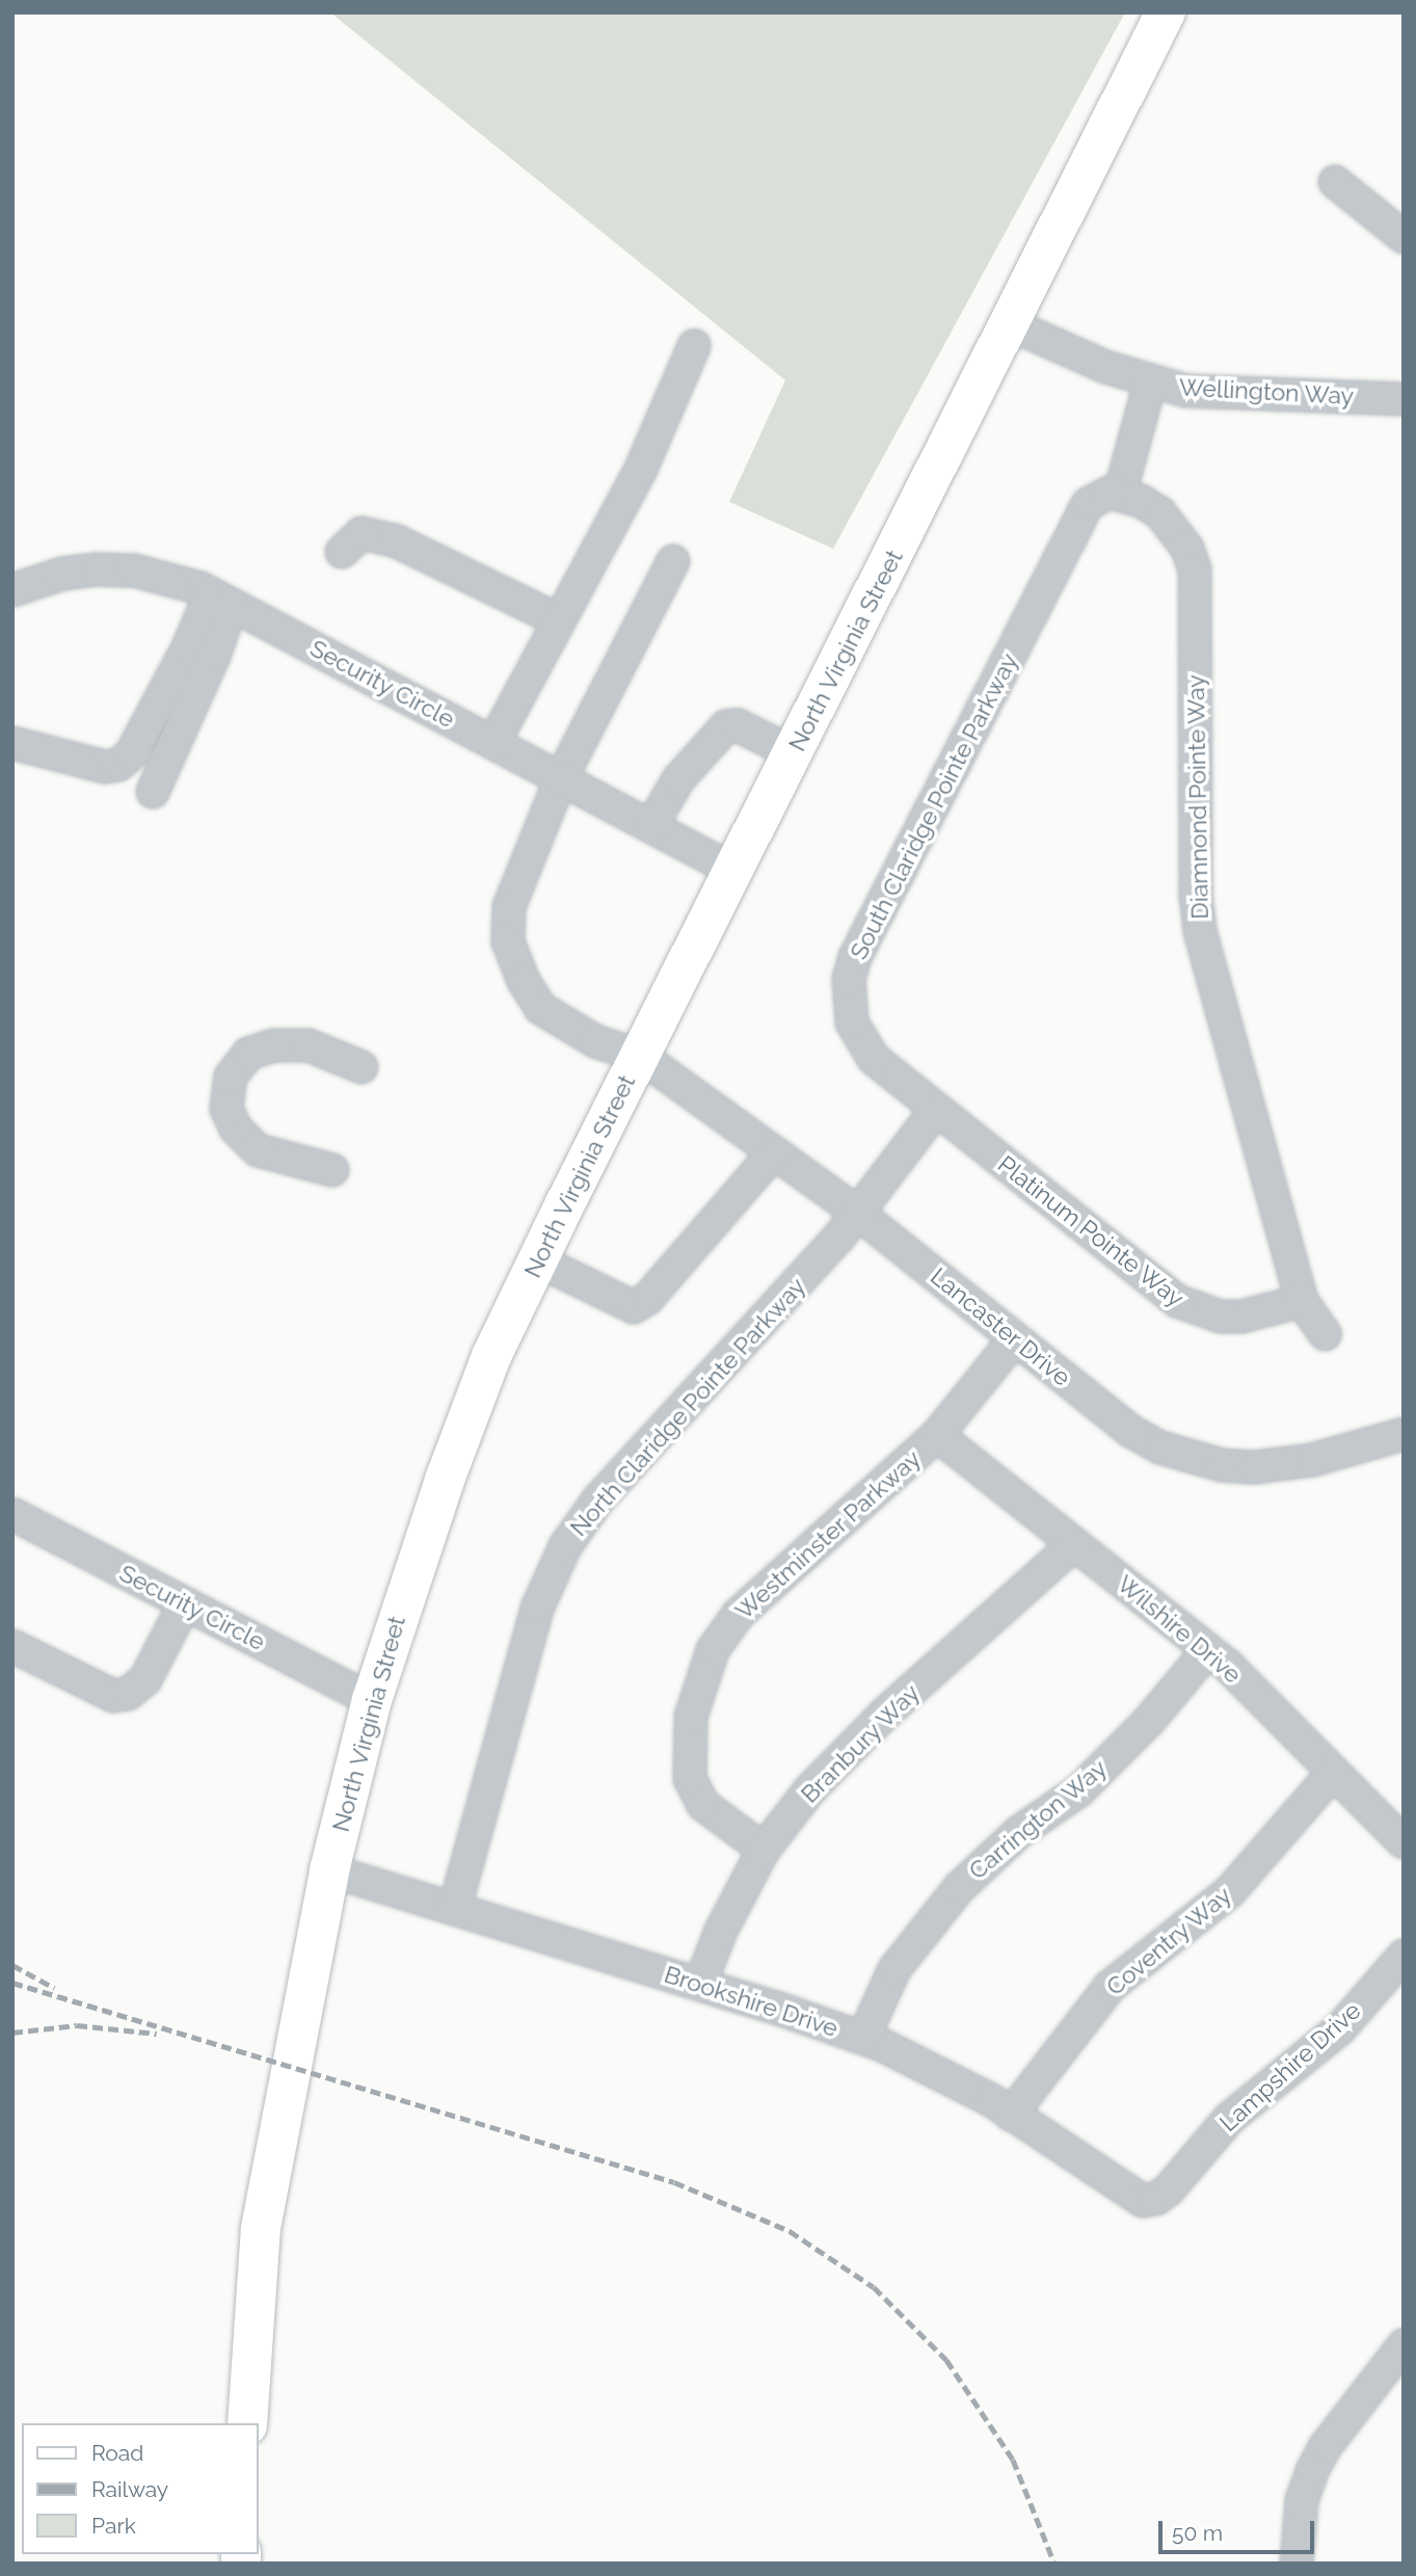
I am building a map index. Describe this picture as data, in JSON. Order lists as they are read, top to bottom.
{
  "streets": {
    "main road": ["North Virginia Street"],
    "street": [
      "Wellington Way",
      "Security Circle",
      "Diamnond Pointe Way",
      "South Claridge Pointe Parkway",
      "Platinum Pointe Way",
      "Lancaster Drive",
      "North Claridge Pointe Parkway",
      "Westminster Parkway",
      "Wilshire Drive",
      "Branbury Way",
      "Carrington Way",
      "Coventry Way",
      "Brookshire Drive",
      "Lampshire Drive"
    ]
  },
  "crossings": [
    ["Wellington Way", "North Virginia Street"],
    ["North Virginia Street", "Security Circle"],
    ["North Virginia Street", "Lancaster Drive"],
    ["North Virginia Street", "Brookshire Drive"],
    ["Security Circle", "Lancaster Drive"],
    ["Diamnond Pointe Way", "South Claridge Pointe Parkway"],
    ["Diamnond Pointe Way", "Platinum Pointe Way"],
    ["South Claridge Pointe Parkway", "Platinum Pointe Way"],
    ["Lancaster Drive", "North Claridge Pointe Parkway"],
    ["Lancaster Drive", "Westminster Parkway"],
    ["North Claridge Pointe Parkway", "Brookshire Drive"],
    ["Westminster Parkway", "Wilshire Drive"],
    ["Westminster Parkway", "Branbury Way"],
    ["Wilshire Drive", "Branbury Way"],
    ["Wilshire Drive", "Carrington Way"],
    ["Wilshire Drive", "Coventry Way"],
    ["Branbury Way", "Brookshire Drive"],
    ["Carrington Way", "Brookshire Drive"],
    ["Coventry Way", "Brookshire Drive"],
    ["Brookshire Drive", "Lampshire Drive"]
  ],
  "legend": ["Road", "Railway", "Park"],
  "scale_bar": "50 m"
}
